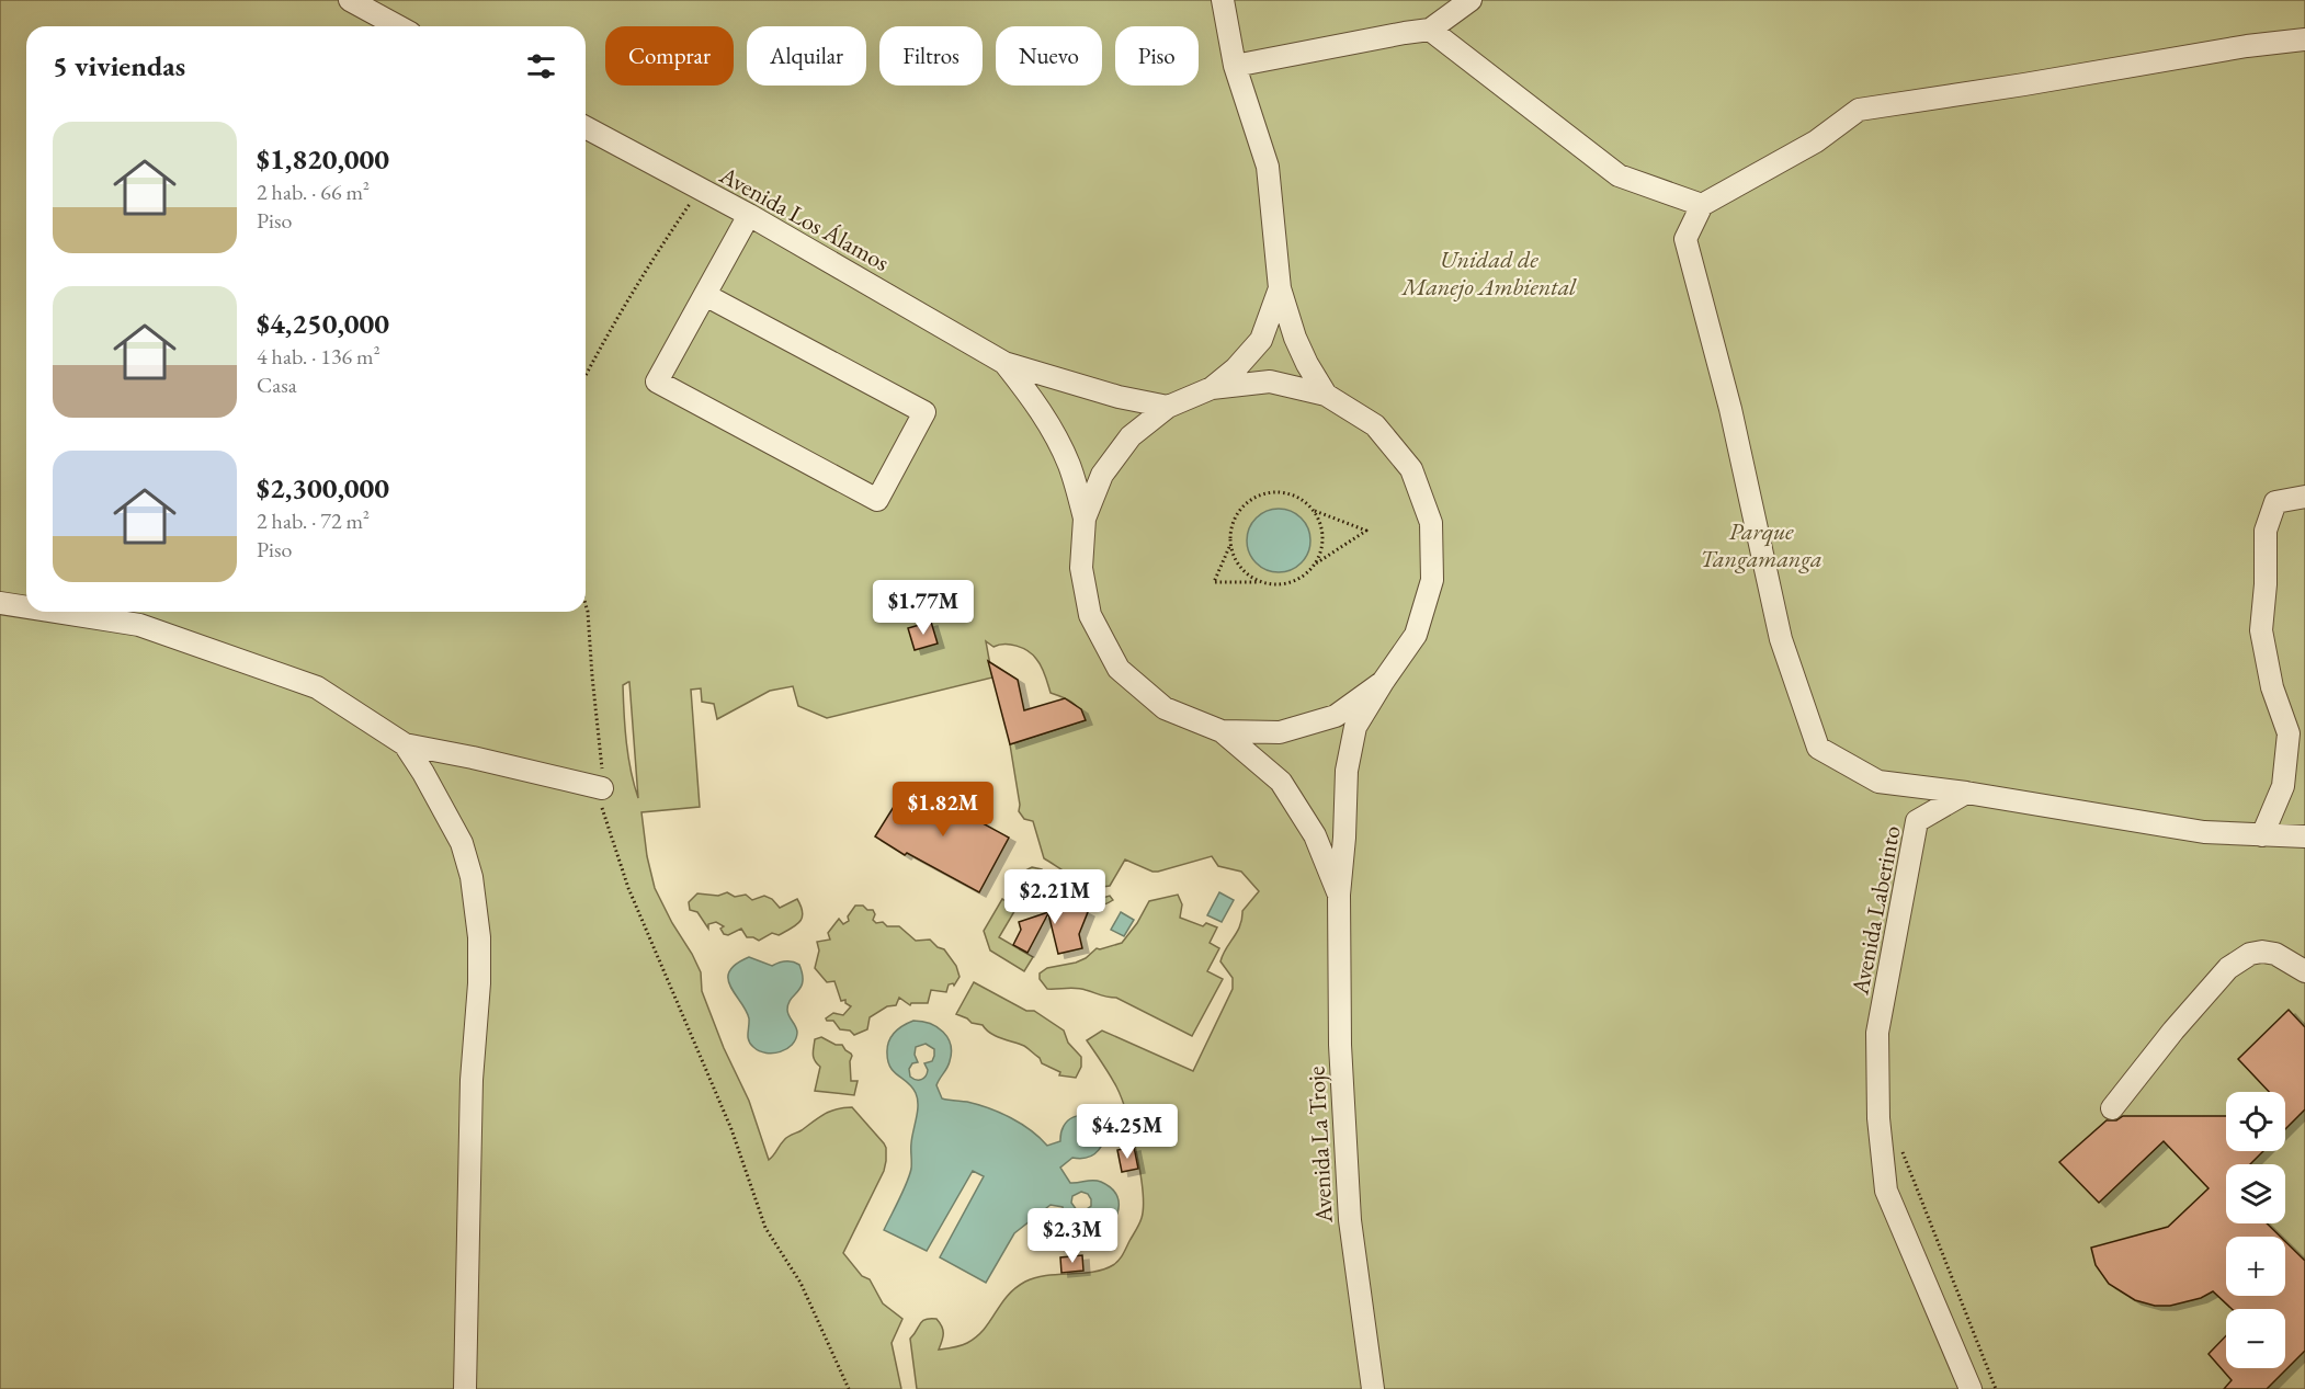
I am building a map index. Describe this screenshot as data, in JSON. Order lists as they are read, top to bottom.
{
  "streets": {
    "street": ["Avenida Los Álamos", "Avenida Laberinto", "Avenida La Troje"]
  },
  "parks": ["Unidad de Manejo Ambiental", "Parque Tangamanga"],
  "page": {
    "chip": [
      "Comprar",
      "Alquilar",
      "Filtros",
      "Nuevo",
      "Piso"
    ],
    "heading": "5 viviendas",
    "list": [
      {
        "name": "$1,820,000",
        "note": "2 hab. · 66 m² · Piso"
      },
      {
        "name": "$4,250,000",
        "note": "4 hab. · 136 m² · Casa"
      },
      {
        "name": "$2,300,000",
        "note": "2 hab. · 72 m² · Piso"
      }
    ],
    "price": [
      "$1.77M",
      "$1.82M",
      "$2.21M",
      "$4.25M",
      "$2.3M"
    ],
    "map_buttons": ["+", "−"]
  }
}
